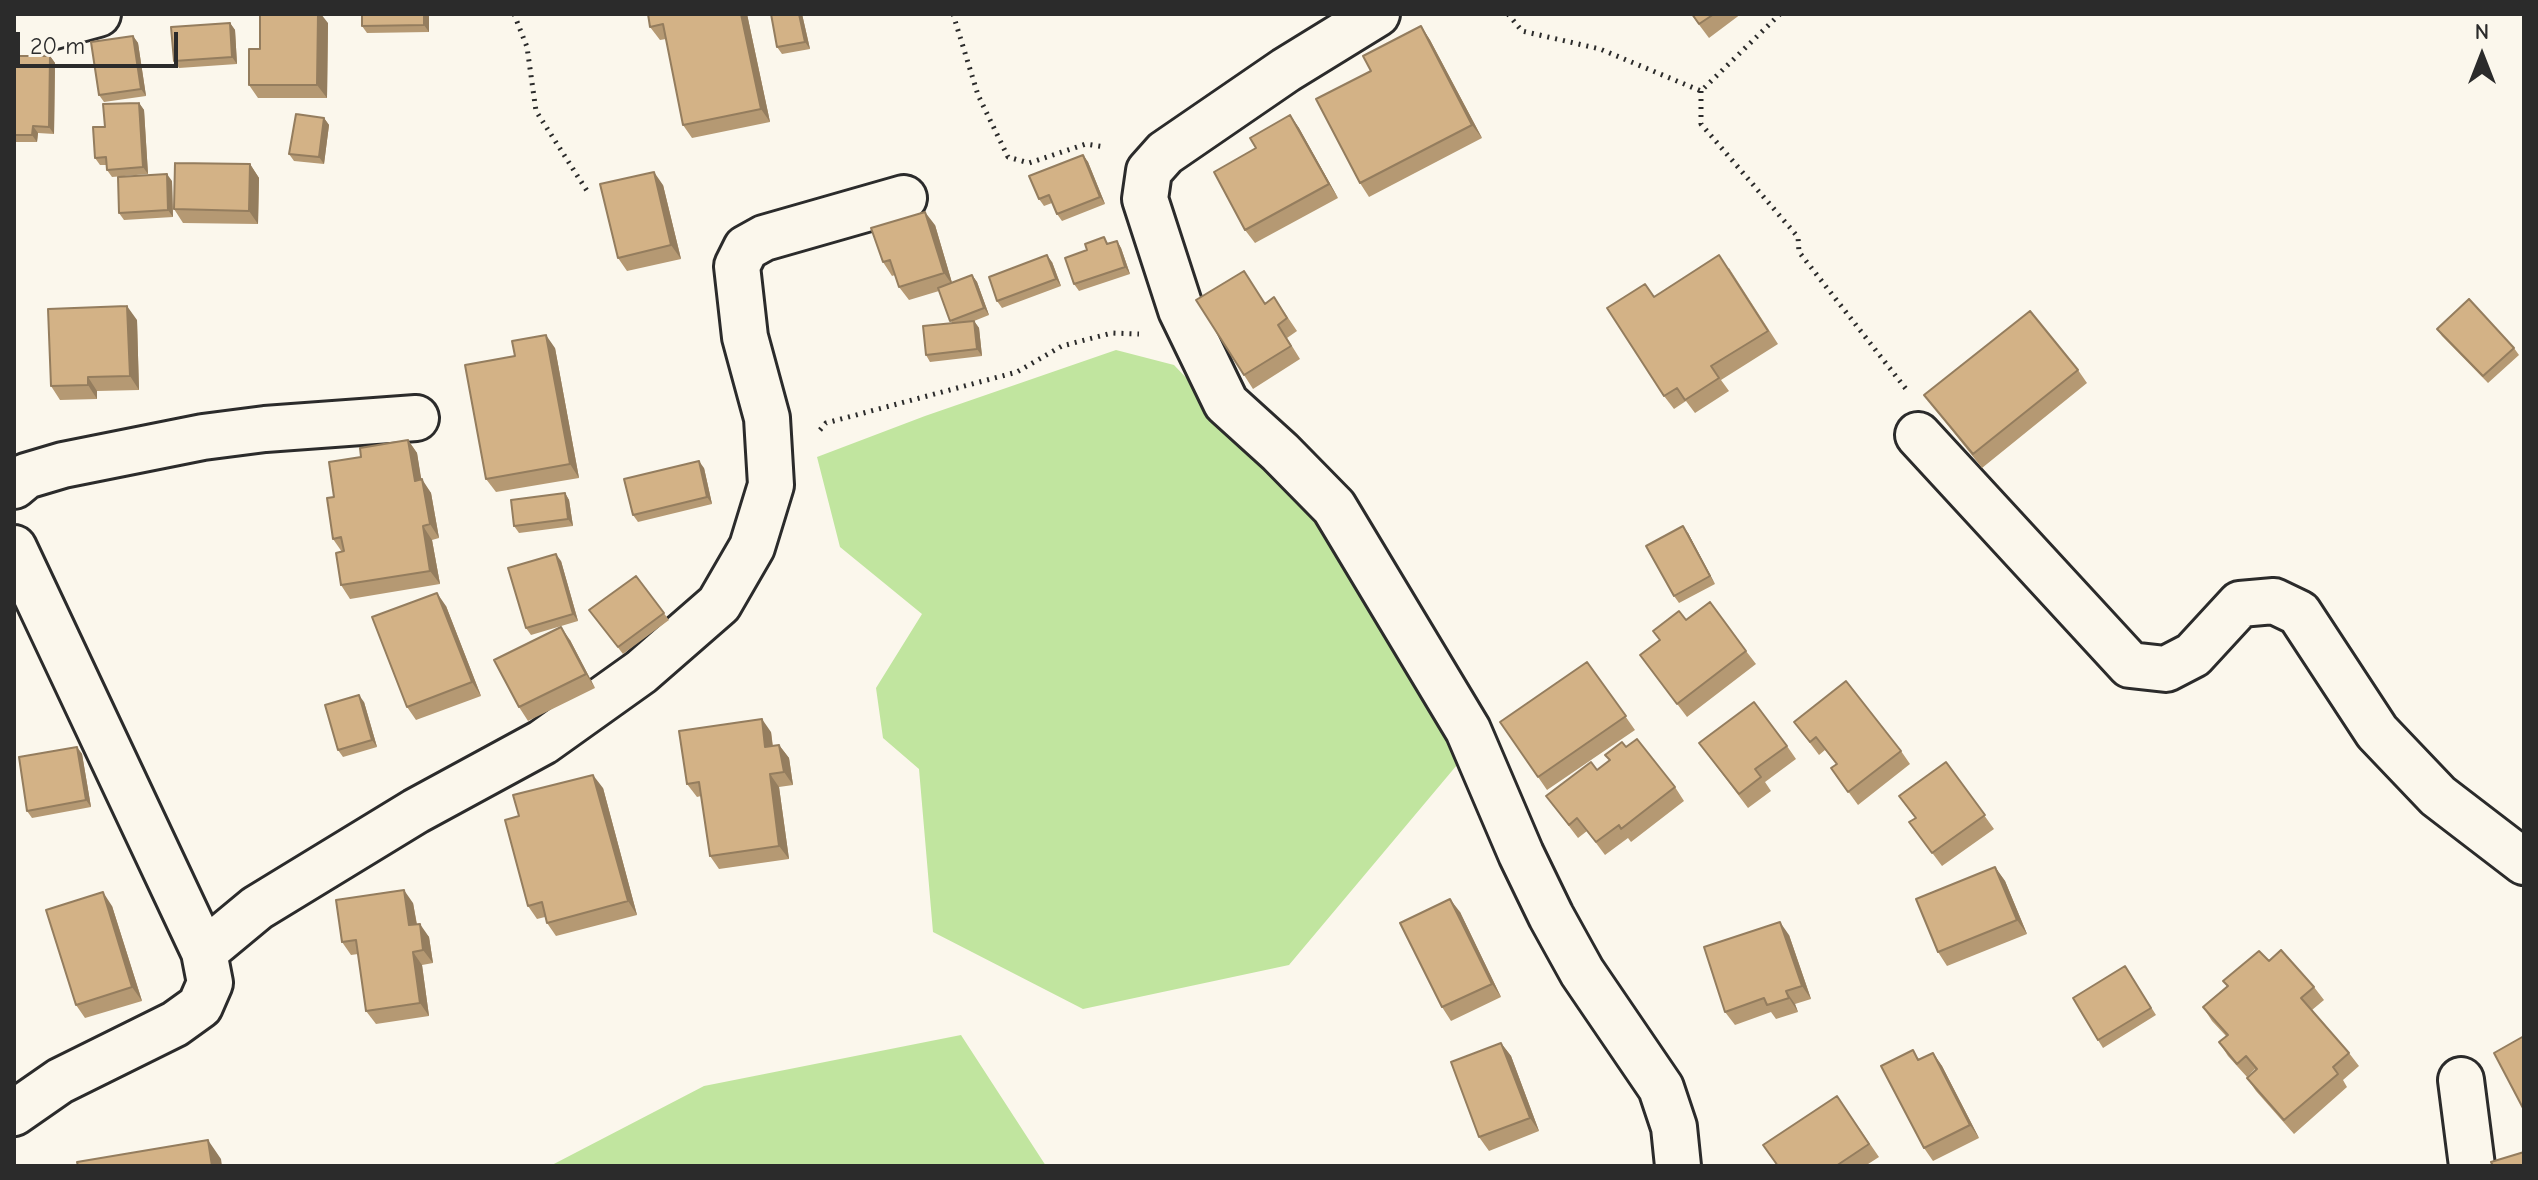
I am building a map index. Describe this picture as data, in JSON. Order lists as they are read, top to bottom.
{
  "scale_bar": "20 m",
  "north": "top"
}
